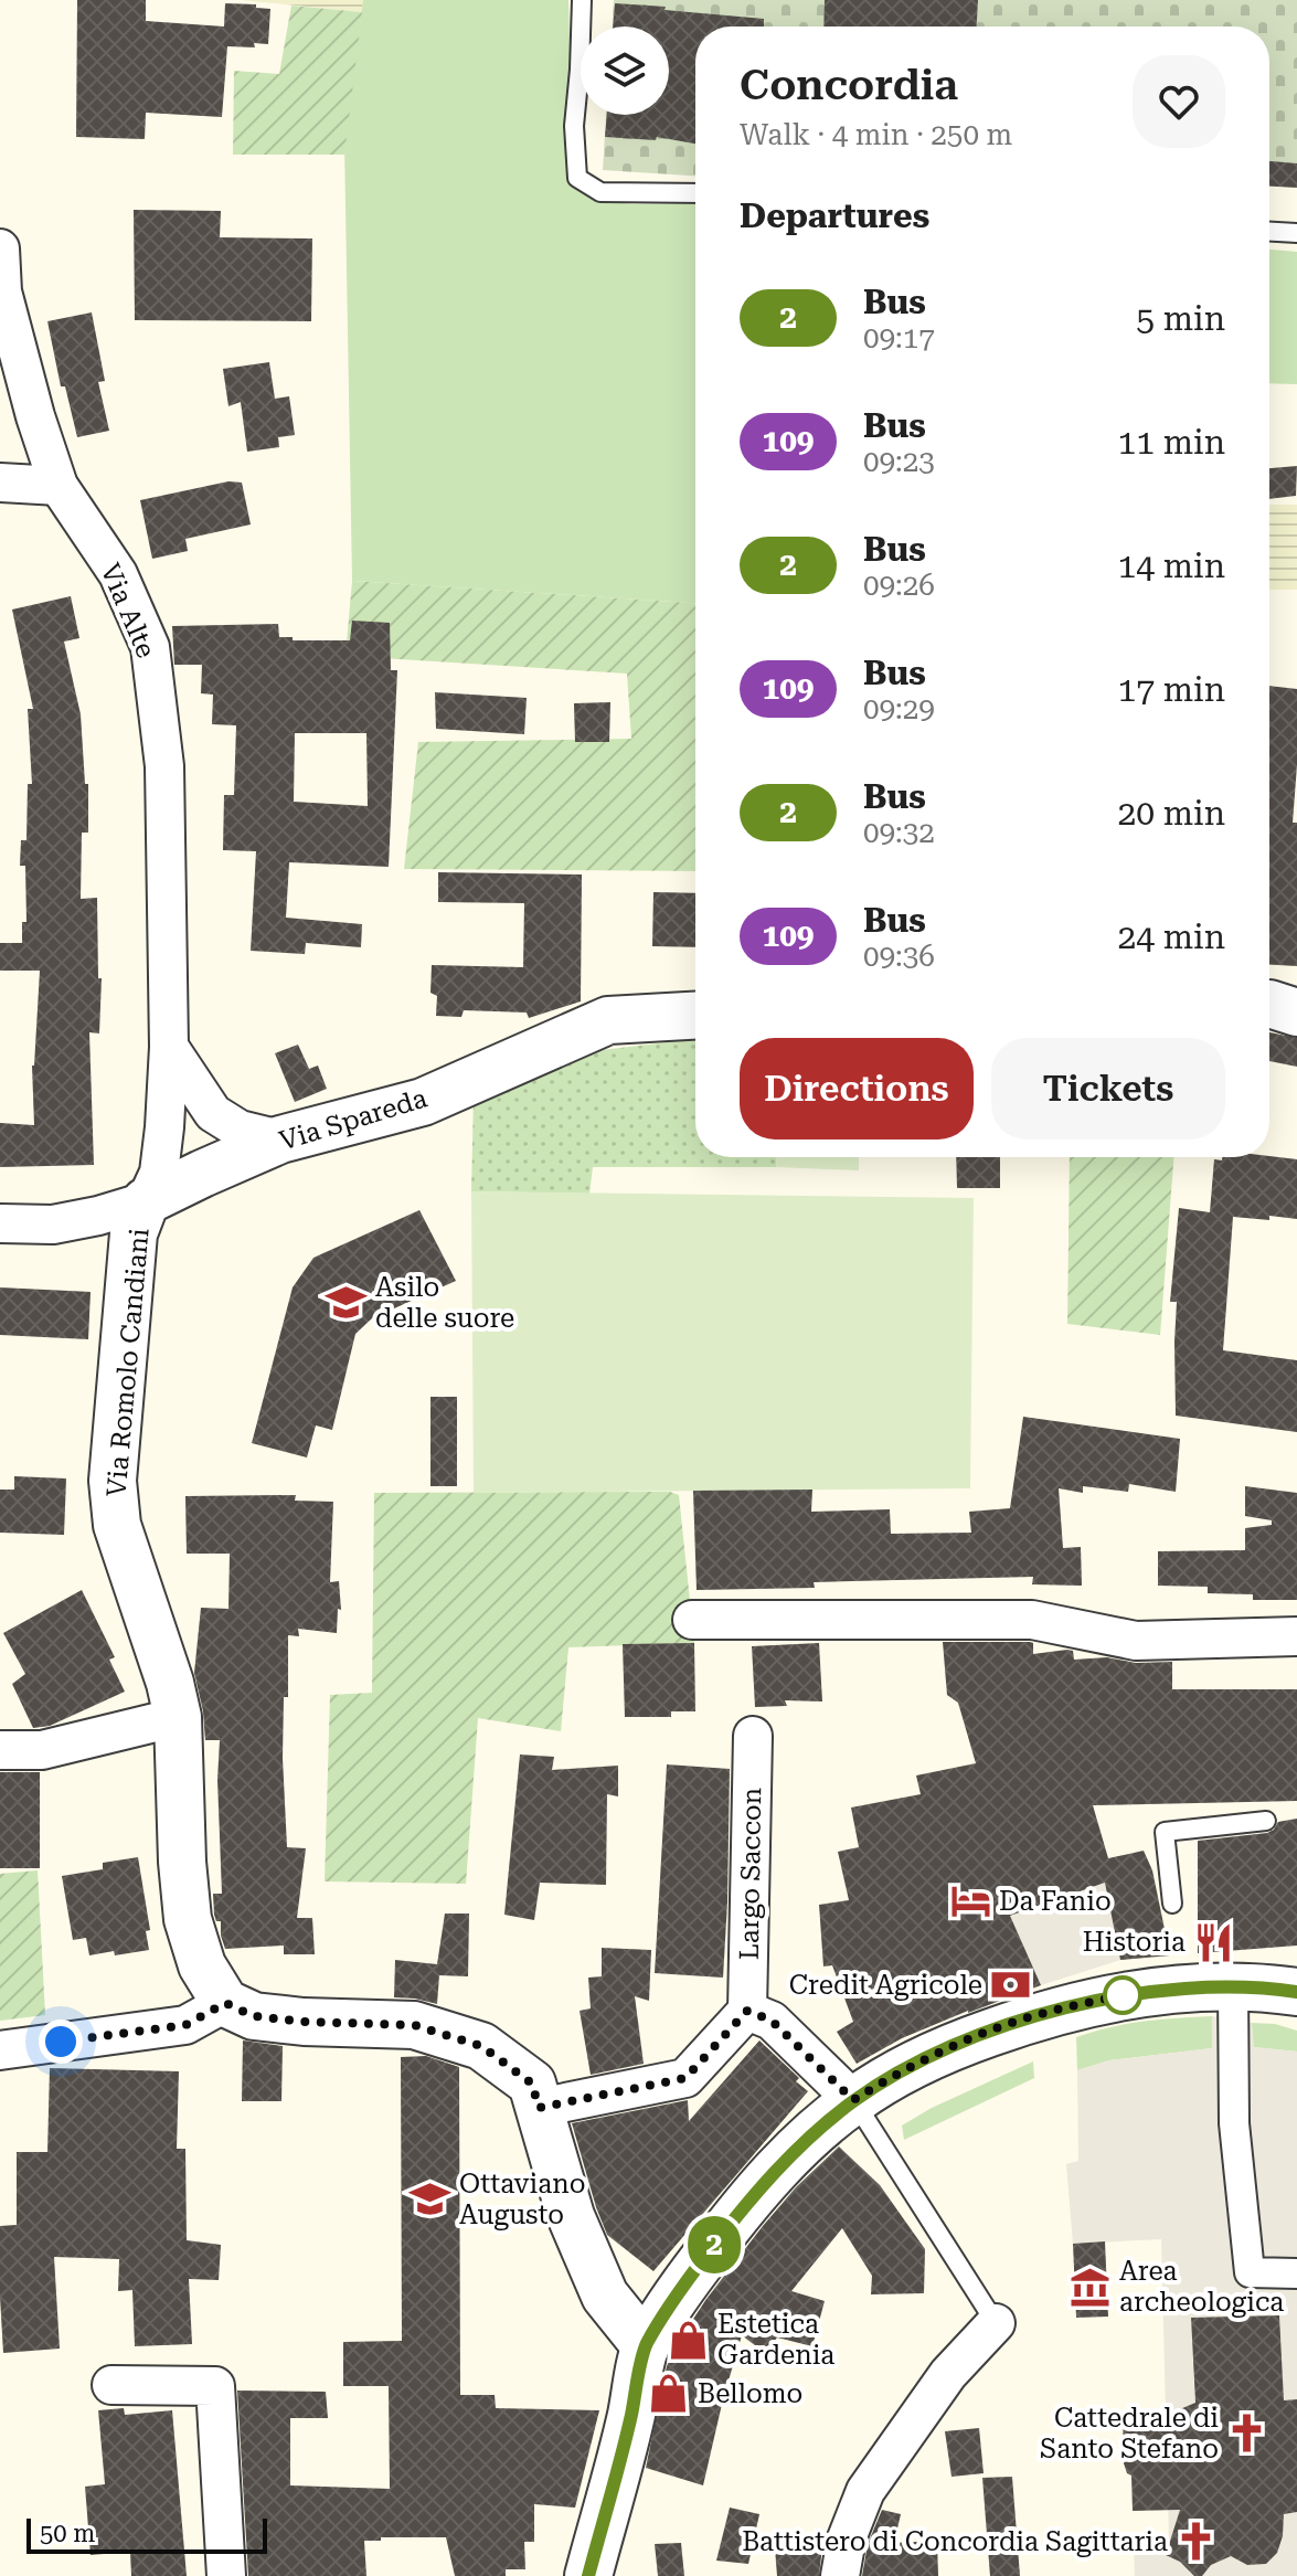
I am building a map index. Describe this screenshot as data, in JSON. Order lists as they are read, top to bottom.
{
  "streets": {
    "street": [
      "Via Alte",
      "Via Spareda",
      "Via Romolo Candiani",
      "Largo Saccon"
    ]
  },
  "crossings": [
    ["Via Alte", "Via Spareda"],
    ["Via Alte", "Via Romolo Candiani"],
    ["Via Spareda", "Via Romolo Candiani"]
  ],
  "places": {
    "school or university": ["Asilo delle suore", "Ottaviano Augusto"],
    "hotel": ["Da Fanio"],
    "restaurant": ["Historia"],
    "bank": ["Credit Agricole"],
    "museum": ["Area archeologica"],
    "shop": ["Estetica Gardenia", "Bellomo"],
    "church": ["Cattedrale di Santo Stefano", "Battistero di Concordia Sagittaria"]
  },
  "lines": ["bus line 2"],
  "scale_bar": "50 m",
  "page": {
    "on_map": "2",
    "heading": [
      ["Concordia", "Walk · 4 min · 250 m"],
      "Departures"
    ],
    "list": [
      {
        "mark": "2",
        "name": "Bus",
        "note": "09:17",
        "value": "5 min"
      },
      {
        "mark": "109",
        "name": "Bus",
        "note": "09:23",
        "value": "11 min"
      },
      {
        "mark": "2",
        "name": "Bus",
        "note": "09:26",
        "value": "14 min"
      },
      {
        "mark": "109",
        "name": "Bus",
        "note": "09:29",
        "value": "17 min"
      },
      {
        "mark": "2",
        "name": "Bus",
        "note": "09:32",
        "value": "20 min"
      },
      {
        "mark": "109",
        "name": "Bus",
        "note": "09:36",
        "value": "24 min"
      }
    ],
    "buttons": ["Directions", "Tickets"],
    "scale": "50 m"
  }
}
